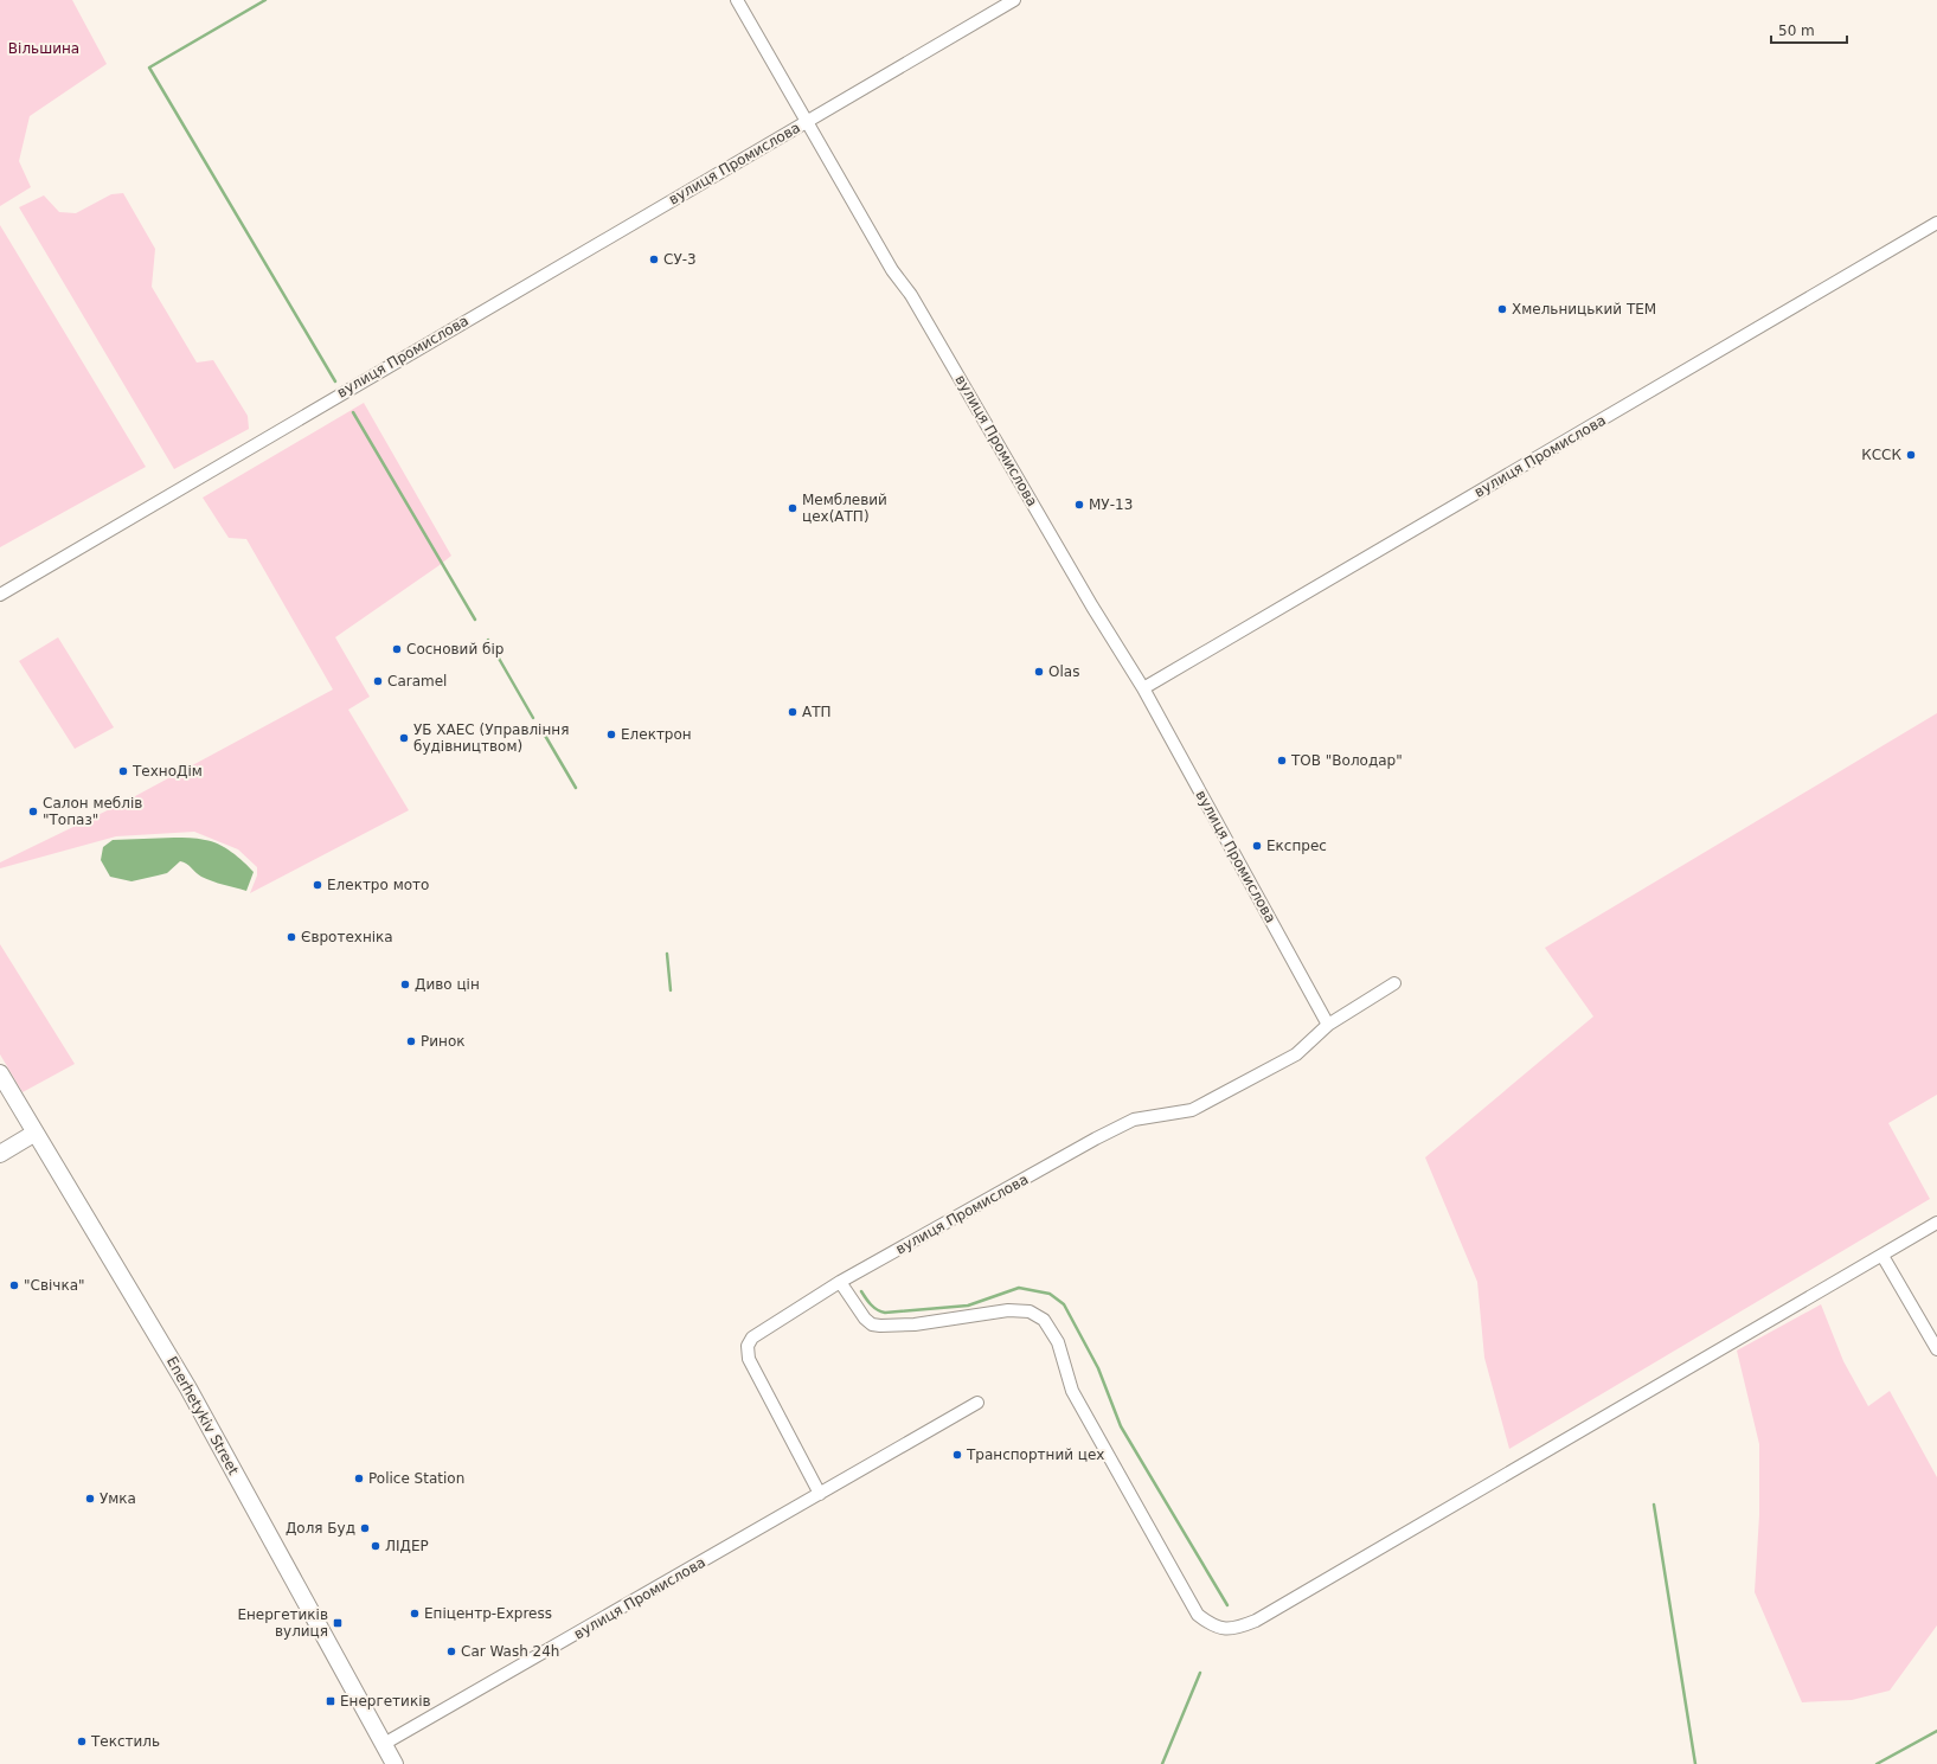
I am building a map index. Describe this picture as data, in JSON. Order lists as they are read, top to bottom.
{
  "streets": {
    "main road": ["Enerhetykiv Street"],
    "street": ["вулиця Промислова"]
  },
  "crossings": [
    ["вулиця Промислова", "Enerhetykiv Street"]
  ],
  "parks": ["Вільшина"],
  "places": {
    "other": [
      "СУ-3",
      "Хмельницький ТЕМ",
      "КССК",
      "МУ-13",
      "Мемблевий цех(АТП)",
      "Сосновий бір",
      "Olas",
      "Caramel",
      "АТП",
      "Електрон",
      "УБ ХАЕС (Управління будівництвом)",
      "ТОВ \"Володар\"",
      "ТехноДім",
      "Салон меблів \"Топаз\"",
      "Експрес",
      "Електро мото",
      "Євротехніка",
      "Диво цін",
      "Ринок",
      "\"Свічка\"",
      "Транспортний цех",
      "Police Station",
      "Умка",
      "Доля Буд",
      "ЛІДЕР",
      "Епіцентр-Express",
      "Car Wash 24h",
      "Текстиль"
    ],
    "transit": ["Енергетиків вулиця", "Енергетиків"]
  },
  "scale_bar": "50 m"
}
